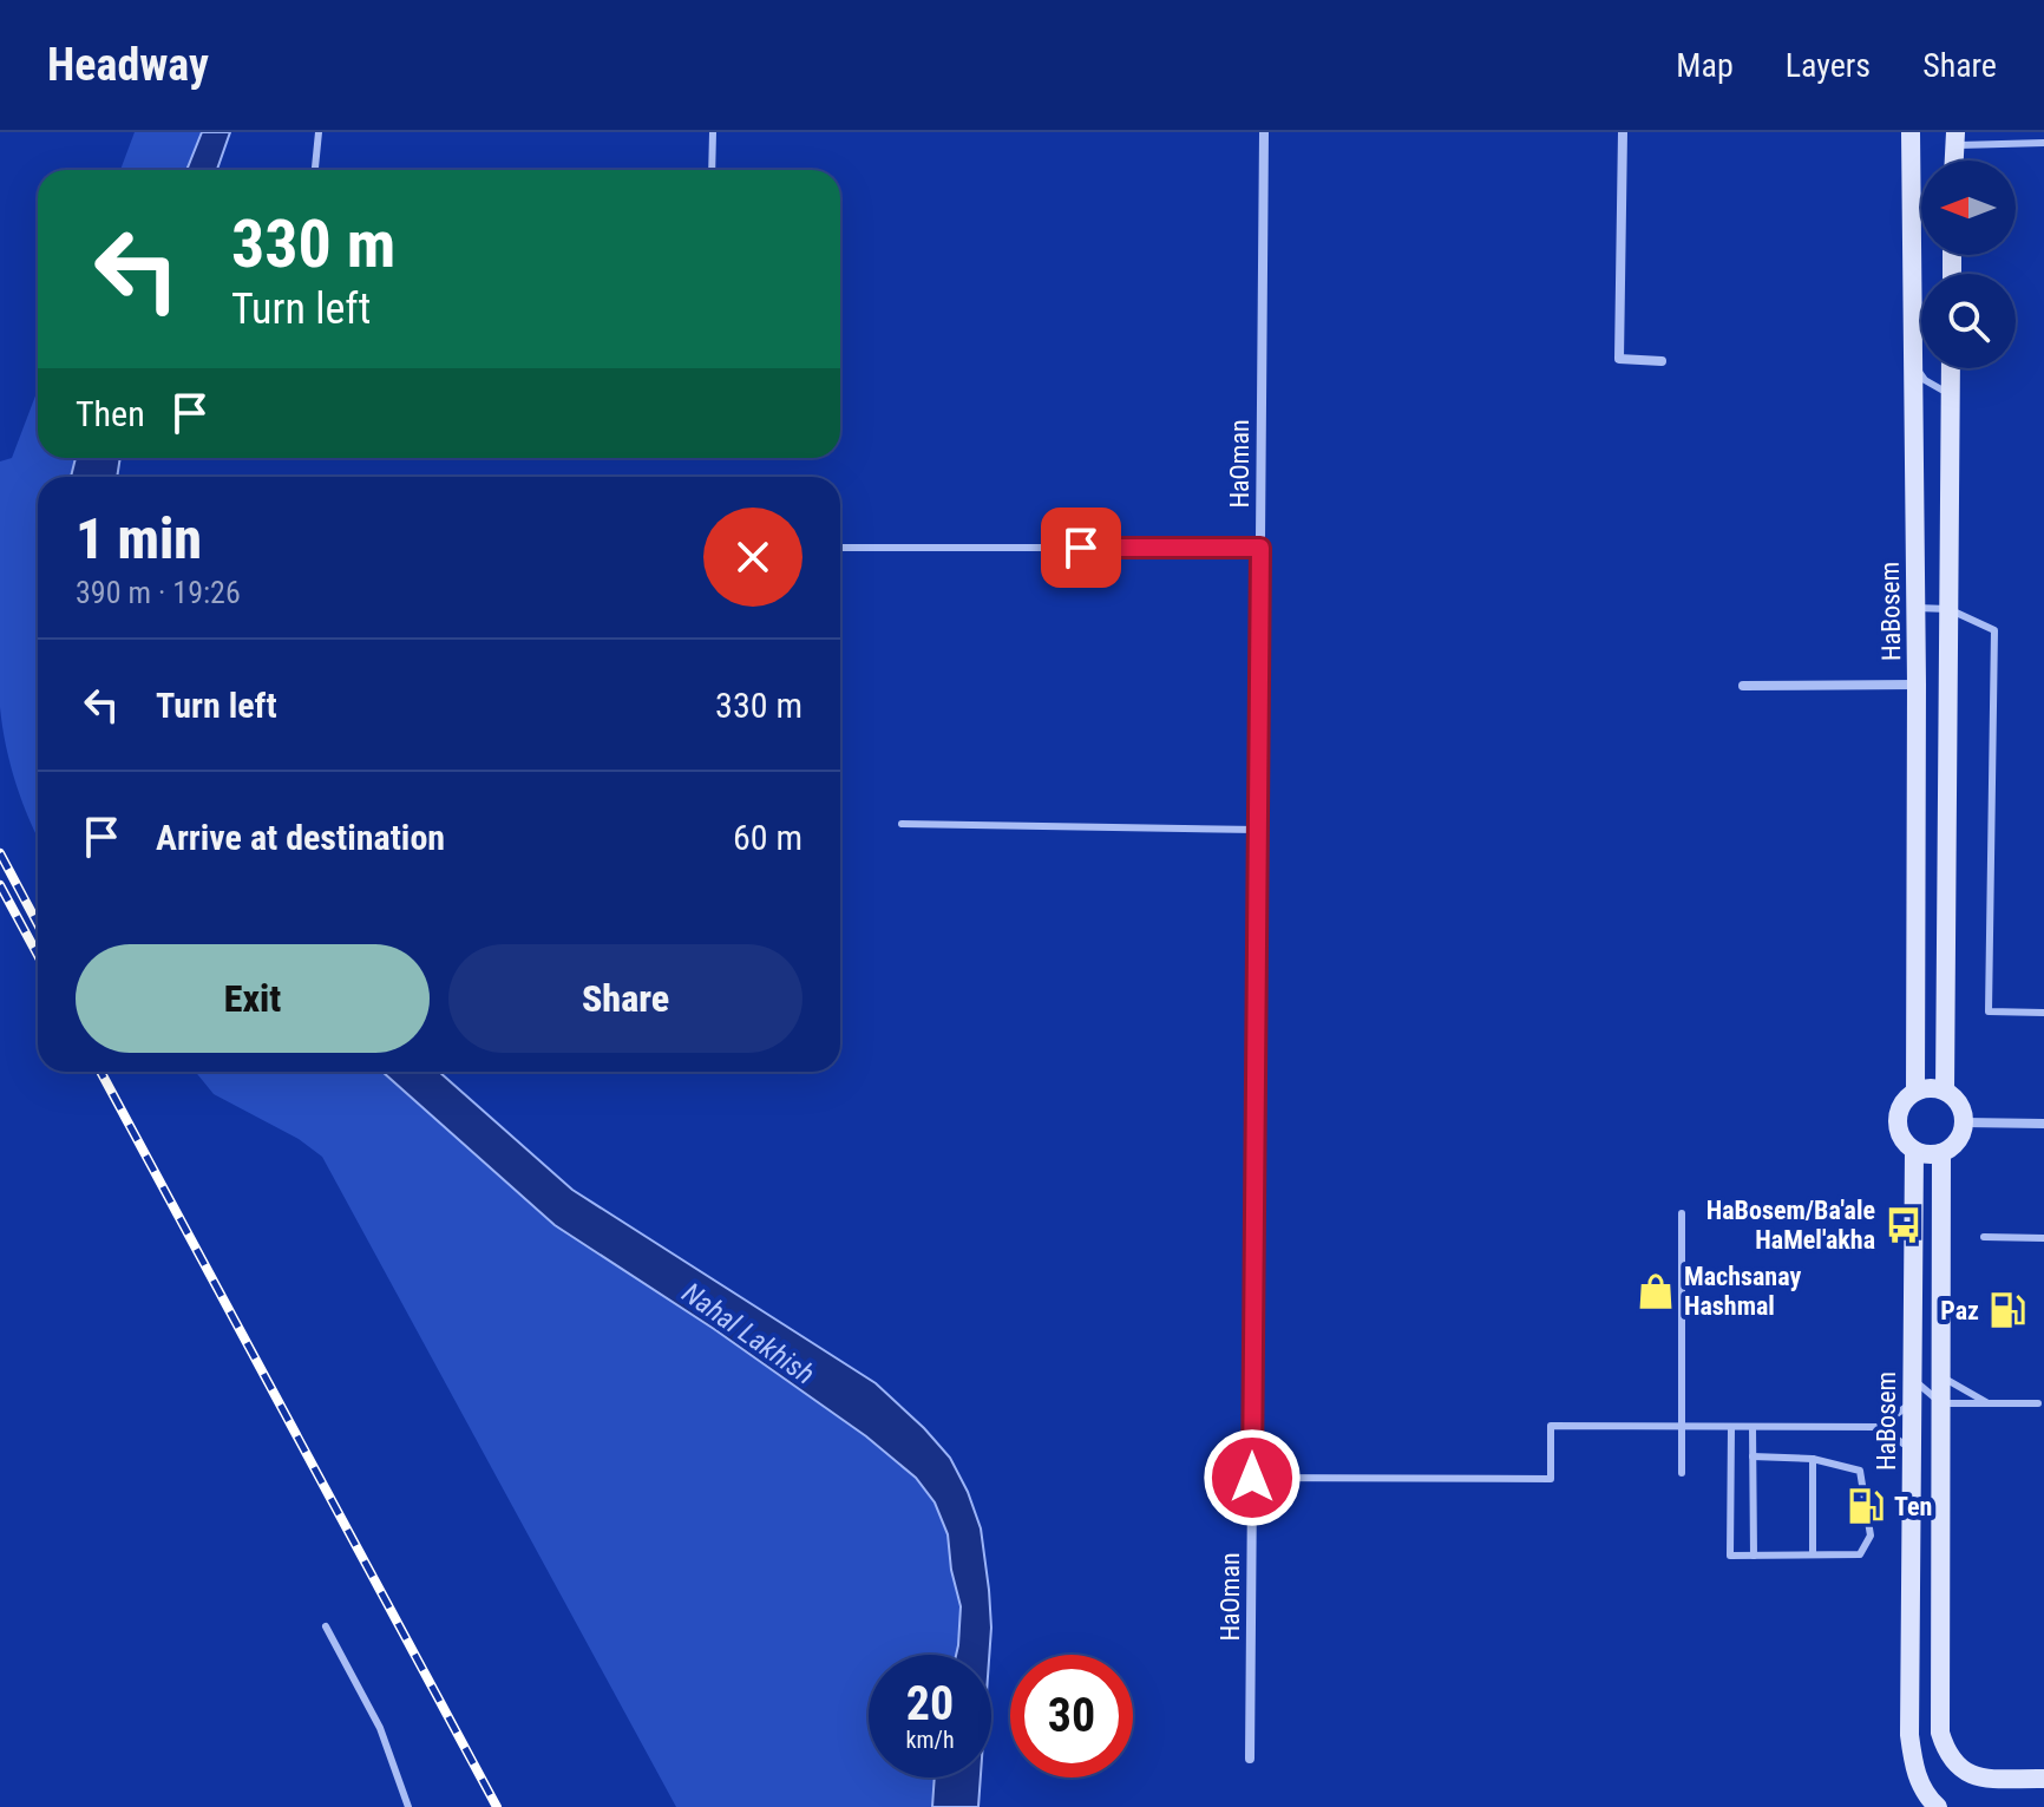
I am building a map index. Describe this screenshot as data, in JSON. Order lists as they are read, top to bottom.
{
  "streets": {
    "street": ["HaOman", "HaBosem"]
  },
  "water": ["Nahal Lakhish"],
  "places": {
    "bus stop": ["HaBosem/Ba'ale HaMel'akha"],
    "shop": ["Machsanay Hashmal"],
    "fuel station": ["Paz", "Ten"]
  },
  "north": "left",
  "page": {
    "header": "Headway",
    "nav": ["Map", "Layers", "Share"],
    "turn": ["330 m", "Turn left"],
    "then": "Then",
    "heading": ["1 min", "390 m · 19:26"],
    "list": [
      {
        "name": "Turn left",
        "value": "330 m"
      },
      {
        "name": "Arrive at destination",
        "value": "60 m"
      }
    ],
    "buttons": ["Exit", "Share"],
    "speed": "20 km/h",
    "limit": "30"
  }
}
